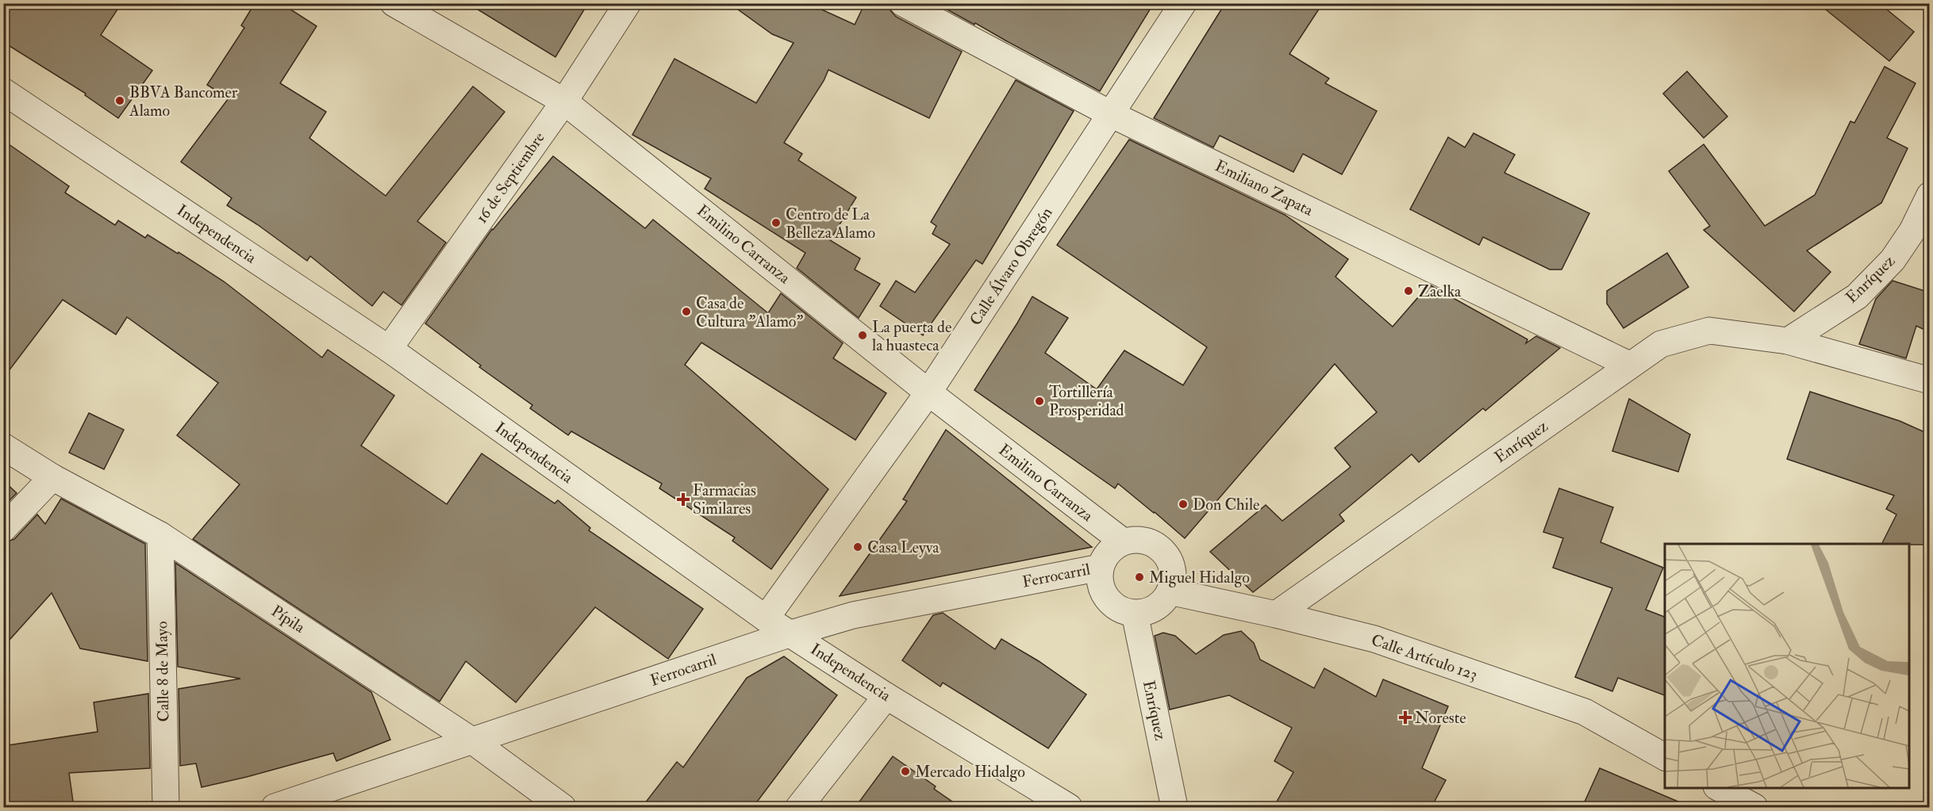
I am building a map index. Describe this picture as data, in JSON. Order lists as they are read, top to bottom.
{
  "streets": {
    "street": [
      "16 de Septiembre",
      "Emiliano Zapata",
      "Independencia",
      "Emilino Carranza",
      "Calle Álvaro Obregón",
      "Enríquez",
      "Ferrocarril",
      "Pípila",
      "Calle Artículo 123",
      "Calle 8 de Mayo"
    ]
  },
  "crossings": [
    ["16 de Septiembre", "Independencia"],
    ["16 de Septiembre", "Emilino Carranza"],
    ["Emiliano Zapata", "Calle Álvaro Obregón"],
    ["Emiliano Zapata", "Enríquez"],
    ["Independencia", "Calle Álvaro Obregón"],
    ["Independencia", "Ferrocarril"],
    ["Emilino Carranza", "Calle Álvaro Obregón"],
    ["Emilino Carranza", "Enríquez"],
    ["Emilino Carranza", "Ferrocarril"],
    ["Emilino Carranza", "Calle Artículo 123"],
    ["Enríquez", "Ferrocarril"],
    ["Enríquez", "Calle Artículo 123"],
    ["Ferrocarril", "Pípila"],
    ["Ferrocarril", "Calle Artículo 123"],
    ["Pípila", "Calle 8 de Mayo"]
  ],
  "places": {
    "other": [
      "BBVA Bancomer Alamo",
      "Centro de La Belleza Alamo",
      "Zaelka",
      "Casa de Cultura \"Alamo\"",
      "La puerta de la huasteca",
      "Tortillería Prosperidad",
      "Don Chile",
      "Casa Leyva",
      "Miguel Hidalgo",
      "Mercado Hidalgo"
    ],
    "health": ["Farmacias Similares", "Noreste"]
  }
}
